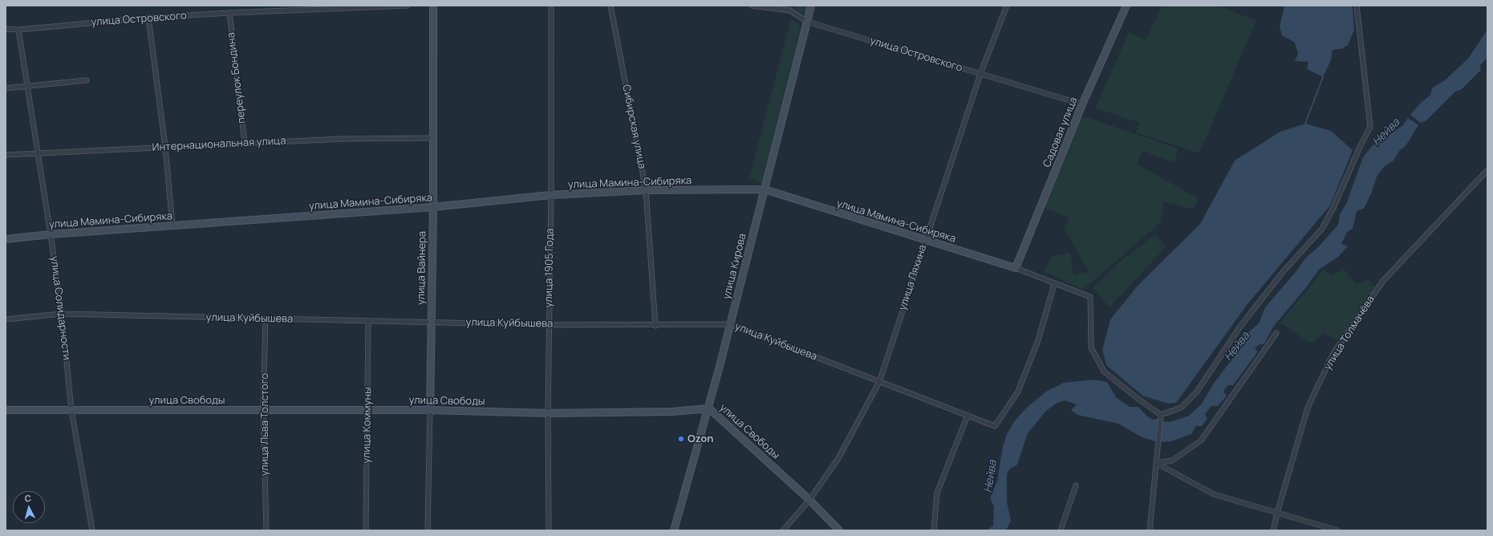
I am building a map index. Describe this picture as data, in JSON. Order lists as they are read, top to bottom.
{
  "streets": {
    "street": [
      "улица Островского",
      "переулок Бондина",
      "Сибирская улица",
      "Садовая улица",
      "Интернациональная улица",
      "улица Мамина-Сибиряка",
      "улица Кирова",
      "улица Вайнера",
      "улица 1905 Года",
      "улица Ляхина",
      "улица Солидарности",
      "улица Куйбышева",
      "улица Толмачёва",
      "улица Свободы",
      "улица Льва Толстого",
      "улица Коммуны"
    ]
  },
  "crossings": [
    ["улица Островского", "переулок Бондина"],
    ["улица Островского", "Садовая улица"],
    ["улица Островского", "улица Кирова"],
    ["улица Островского", "улица Ляхина"],
    ["улица Островского", "улица Солидарности"],
    ["переулок Бондина", "Интернациональная улица"],
    ["Сибирская улица", "улица Мамина-Сибиряка"],
    ["Сибирская улица", "улица Куйбышева"],
    ["Садовая улица", "улица Мамина-Сибиряка"],
    ["Интернациональная улица", "улица Вайнера"],
    ["Интернациональная улица", "улица Солидарности"],
    ["улица Мамина-Сибиряка", "улица Кирова"],
    ["улица Мамина-Сибиряка", "улица Вайнера"],
    ["улица Мамина-Сибиряка", "улица 1905 Года"],
    ["улица Мамина-Сибиряка", "улица Ляхина"],
    ["улица Мамина-Сибиряка", "улица Солидарности"],
    ["улица Мамина-Сибиряка", "улица Куйбышева"],
    ["улица Кирова", "улица Куйбышева"],
    ["улица Кирова", "улица Свободы"],
    ["улица Вайнера", "улица Куйбышева"],
    ["улица Вайнера", "улица Свободы"],
    ["улица 1905 Года", "улица Куйбышева"],
    ["улица 1905 Года", "улица Свободы"],
    ["улица Ляхина", "улица Куйбышева"],
    ["улица Ляхина", "улица Свободы"],
    ["улица Солидарности", "улица Куйбышева"],
    ["улица Солидарности", "улица Свободы"],
    ["улица Куйбышева", "улица Льва Толстого"],
    ["улица Куйбышева", "улица Коммуны"],
    ["улица Свободы", "улица Льва Толстого"],
    ["улица Свободы", "улица Коммуны"]
  ],
  "water": ["Нейва"],
  "places": ["Ozon"],
  "north": "top"
}
